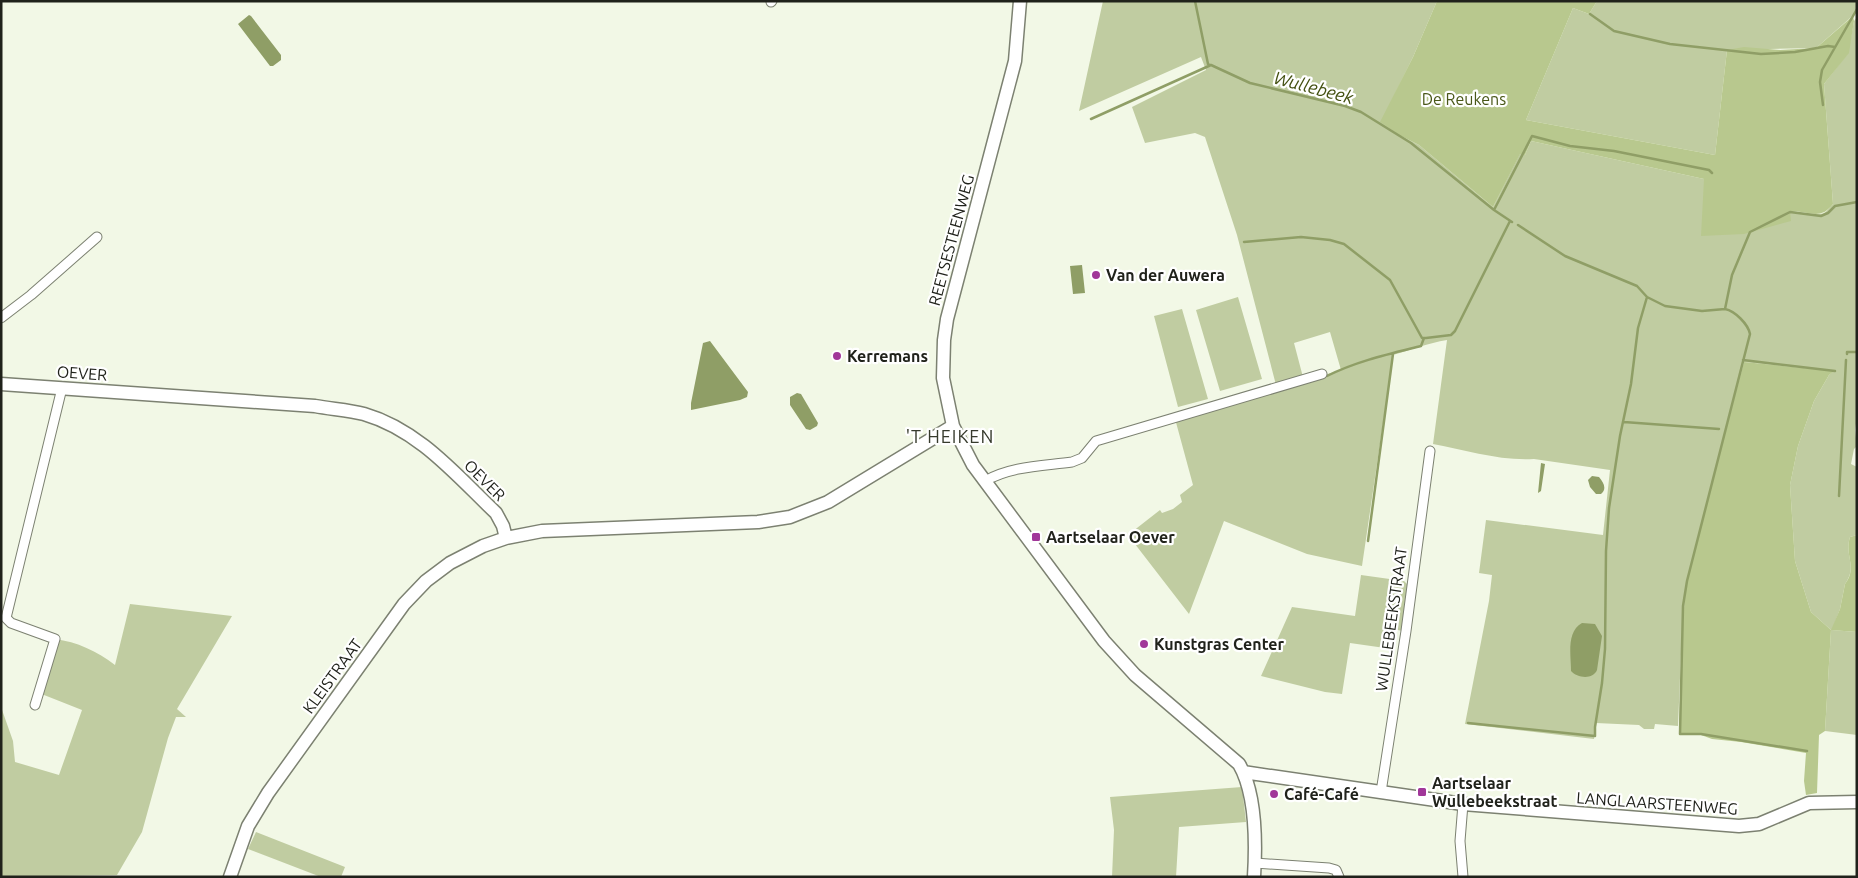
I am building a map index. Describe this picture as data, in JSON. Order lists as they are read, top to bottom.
{
  "streets": {
    "street": [
      "REETSESTEENWEG",
      "OEVER",
      "WULLEBEEKSTRAAT",
      "KLEISTRAAT",
      "LANGLAARSTEENWEG"
    ]
  },
  "crossings": [
    ["REETSESTEENWEG", "LANGLAARSTEENWEG"],
    ["OEVER", "KLEISTRAAT"],
    ["WULLEBEEKSTRAAT", "LANGLAARSTEENWEG"]
  ],
  "districts": ["'T HEIKEN"],
  "water": ["Wullebeek"],
  "parks": ["De Reukens"],
  "places": {
    "other": [
      "Van der Auwera",
      "Kerremans",
      "Kunstgras Center",
      "Café-Café"
    ],
    "transit": ["Aartselaar Oever", "Aartselaar Wullebeekstraat"]
  }
}
